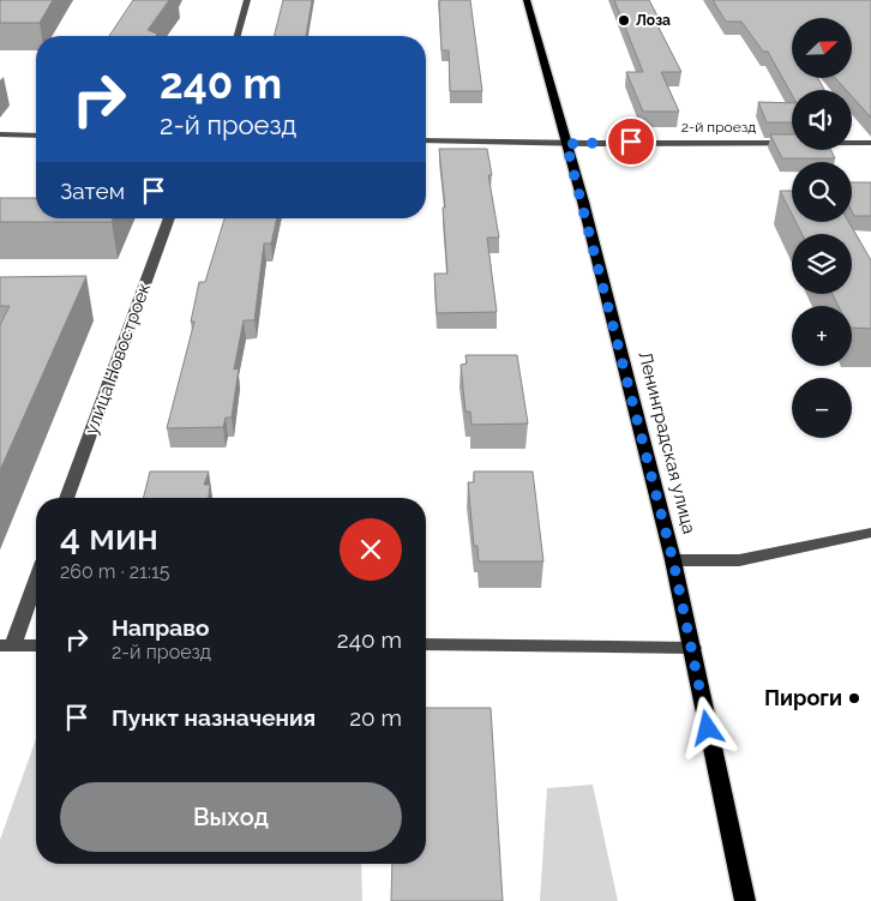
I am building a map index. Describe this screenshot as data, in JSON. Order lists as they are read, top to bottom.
{
  "streets": {
    "main road": ["Ленинградская улица"],
    "street": ["2-й проезд", "улица Новостроек"]
  },
  "crossings": [
    ["2-й проезд", "Ленинградская улица"]
  ],
  "places": ["Лоза", "Пироги"],
  "north": "top right",
  "page": {
    "map_buttons": ["+", "−"],
    "turn": ["240 m", "2-й проезд"],
    "then": "Затем",
    "heading": ["4 мин", "260 m · 21:15"],
    "list": [
      {
        "name": "Направо",
        "note": "2-й проезд",
        "value": "240 m"
      },
      {
        "name": "Пункт назначения",
        "value": "20 m"
      }
    ],
    "buttons": "Выход"
  }
}
